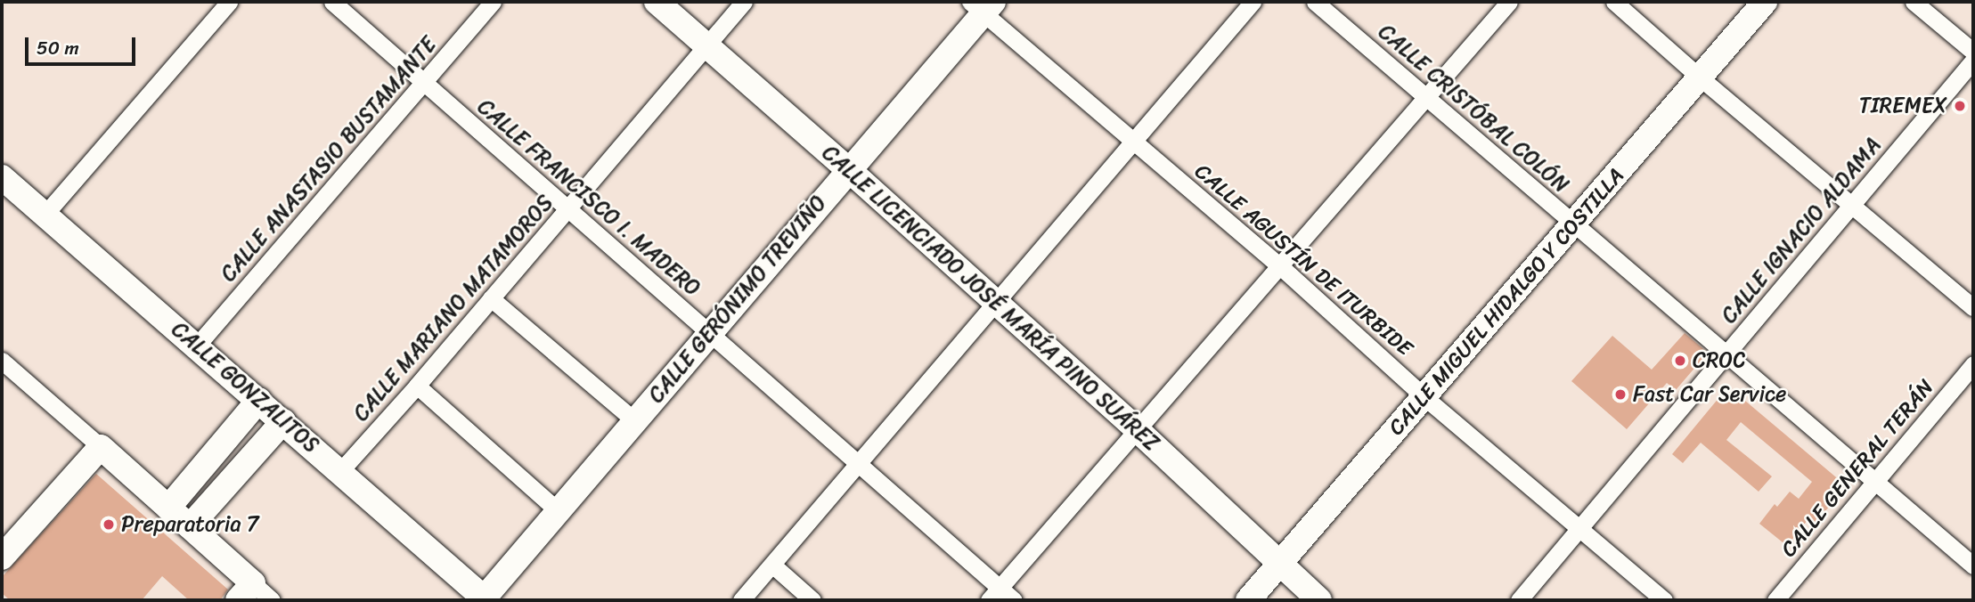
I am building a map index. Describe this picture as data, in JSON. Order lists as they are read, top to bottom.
{
  "streets": {
    "street": [
      "CALLE CRISTÓBAL COLÓN",
      "CALLE ANASTASIO BUSTAMANTE",
      "CALLE FRANCISCO I. MADERO",
      "CALLE IGNACIO ALDAMA",
      "CALLE AGUSTÍN DE ITURBIDE",
      "CALLE LICENCIADO JOSÉ MARÍA PINO SUÁREZ",
      "CALLE GERÓNIMO TREVIÑO",
      "CALLE MIGUEL HIDALGO Y COSTILLA",
      "CALLE MARIANO MATAMOROS",
      "CALLE GONZALITOS",
      "CALLE GENERAL TERÁN"
    ]
  },
  "crossings": [
    ["CALLE CRISTÓBAL COLÓN", "CALLE IGNACIO ALDAMA"],
    ["CALLE CRISTÓBAL COLÓN", "CALLE MIGUEL HIDALGO Y COSTILLA"],
    ["CALLE CRISTÓBAL COLÓN", "CALLE GENERAL TERÁN"],
    ["CALLE ANASTASIO BUSTAMANTE", "CALLE FRANCISCO I. MADERO"],
    ["CALLE ANASTASIO BUSTAMANTE", "CALLE GONZALITOS"],
    ["CALLE FRANCISCO I. MADERO", "CALLE GERÓNIMO TREVIÑO"],
    ["CALLE FRANCISCO I. MADERO", "CALLE MARIANO MATAMOROS"],
    ["CALLE IGNACIO ALDAMA", "CALLE AGUSTÍN DE ITURBIDE"],
    ["CALLE AGUSTÍN DE ITURBIDE", "CALLE GERÓNIMO TREVIÑO"],
    ["CALLE AGUSTÍN DE ITURBIDE", "CALLE MIGUEL HIDALGO Y COSTILLA"],
    ["CALLE LICENCIADO JOSÉ MARÍA PINO SUÁREZ", "CALLE GERÓNIMO TREVIÑO"],
    ["CALLE LICENCIADO JOSÉ MARÍA PINO SUÁREZ", "CALLE MIGUEL HIDALGO Y COSTILLA"],
    ["CALLE LICENCIADO JOSÉ MARÍA PINO SUÁREZ", "CALLE MARIANO MATAMOROS"],
    ["CALLE GERÓNIMO TREVIÑO", "CALLE GONZALITOS"],
    ["CALLE MARIANO MATAMOROS", "CALLE GONZALITOS"]
  ],
  "places": [
    "TIREMEX",
    "CROC",
    "Fast Car Service",
    "Preparatoria 7"
  ],
  "scale_bar": "50 m"
}
